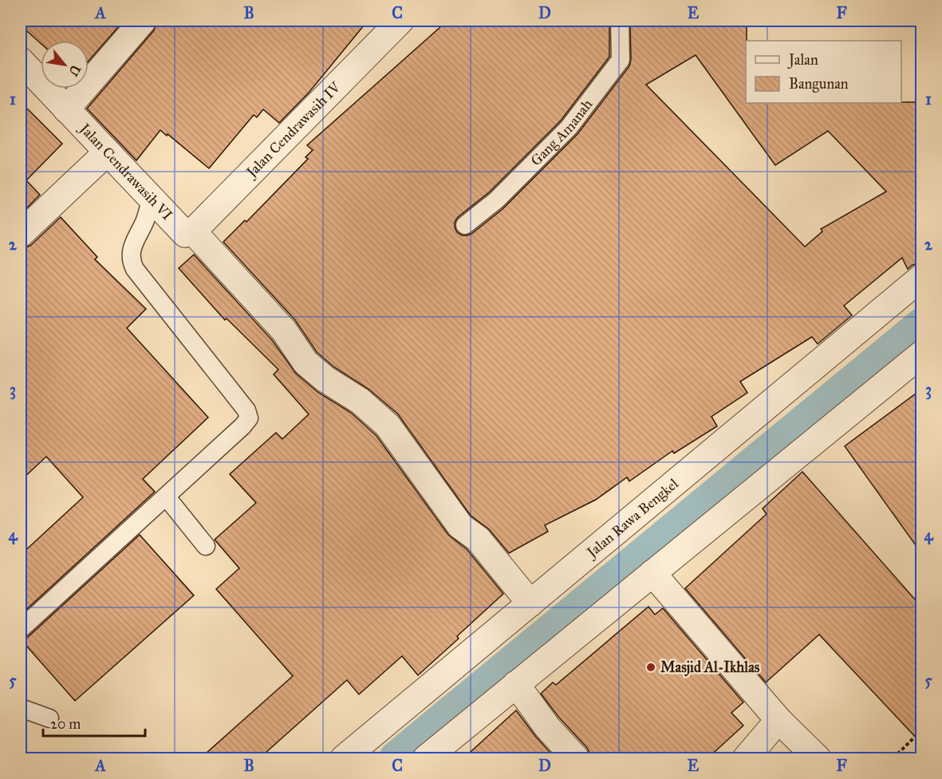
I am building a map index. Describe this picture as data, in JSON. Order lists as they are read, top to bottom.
{
  "streets": {
    "street": ["Jalan Cendrawasih IV", "Jalan Cendrawasih VI", "Jalan Rawa Bengkel"],
    "lane": ["Gang Amanah"]
  },
  "crossings": [
    ["Jalan Cendrawasih IV", "Jalan Cendrawasih VI"],
    ["Jalan Cendrawasih VI", "Jalan Rawa Bengkel"]
  ],
  "places": ["Masjid Al-Ikhlas"],
  "legend": ["Jalan", "Bangunan"],
  "scale_bar": "20 m",
  "north": "bottom right",
  "grid": {
    "columns": [
      "A",
      "B",
      "C",
      "D",
      "E",
      "F"
    ],
    "rows": [
      "1",
      "2",
      "3",
      "4",
      "5"
    ]
  }
}
